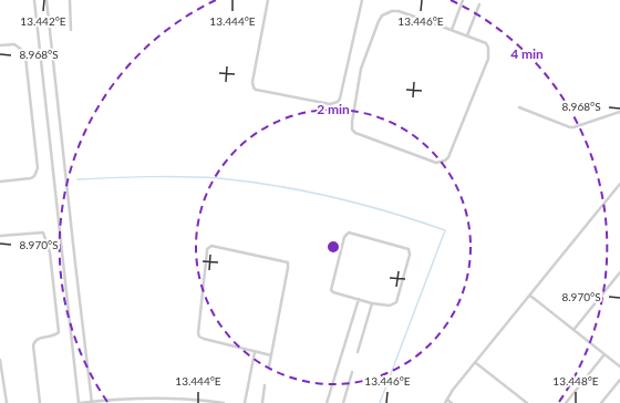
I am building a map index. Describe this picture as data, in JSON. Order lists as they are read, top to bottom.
{
  "coordinates": [
    "13.442°E",
    "13.444°E",
    "13.446°E",
    "8.968°S",
    "8.970°S",
    "13.448°E"
  ],
  "rings": ["4 min", "2 min"]
}
